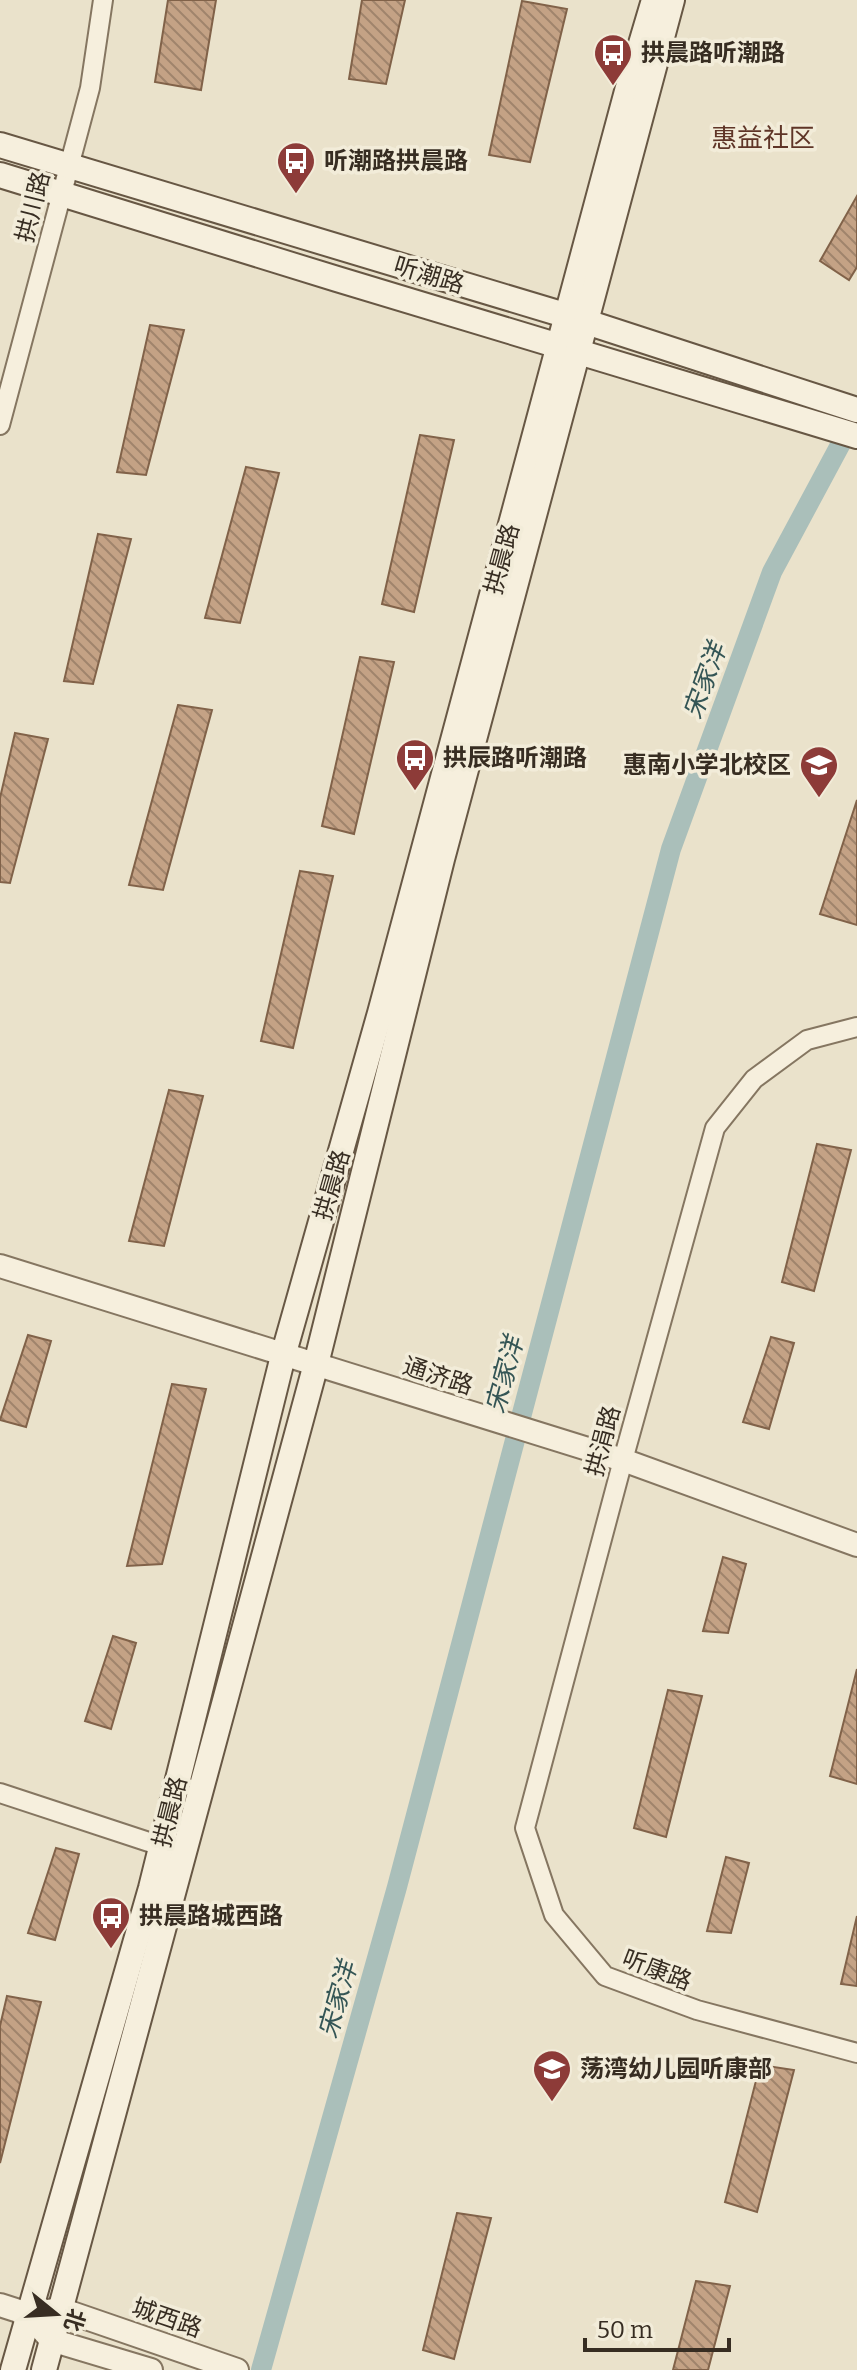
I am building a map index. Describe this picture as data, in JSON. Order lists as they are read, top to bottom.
{
  "streets": {
    "main road": ["听潮路", "拱晨路"],
    "street": [
      "拱川路",
      "通济路",
      "拱涓路",
      "听康路",
      "城西路"
    ]
  },
  "crossings": [
    ["拱川路", "听潮路"],
    ["听潮路", "拱晨路"],
    ["拱晨路", "通济路"],
    ["拱晨路", "城西路"],
    ["通济路", "拱涓路"],
    ["拱涓路", "听康路"]
  ],
  "districts": ["惠益社区"],
  "water": ["宋家洋"],
  "places": {
    "bus stop": [
      "拱晨路听潮路",
      "听潮路拱晨路",
      "拱辰路听潮路",
      "拱晨路城西路"
    ],
    "school or university": ["惠南小学北校区", "荡湾幼儿园听康部"]
  },
  "scale_bar": "50 m",
  "north": "right"
}
